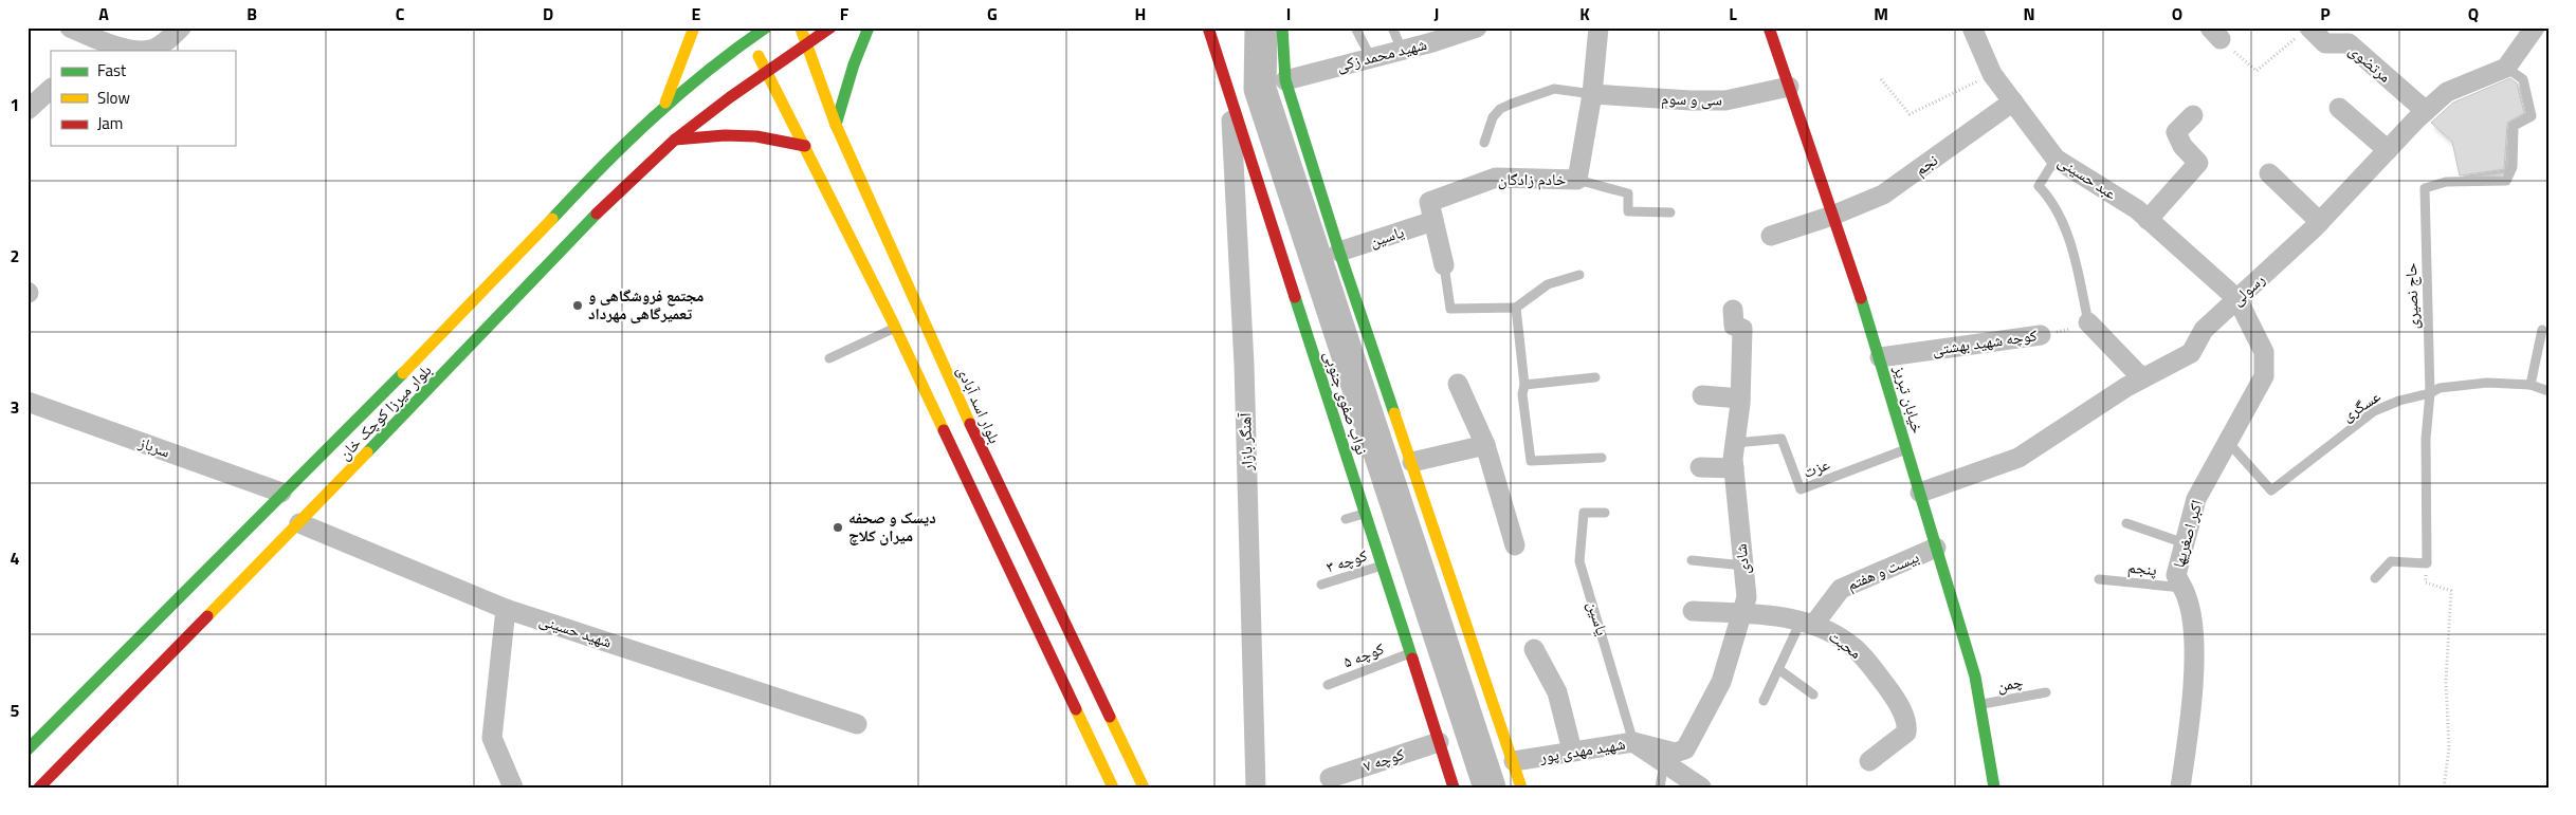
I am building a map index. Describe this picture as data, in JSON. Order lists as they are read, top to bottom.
{
  "streets": {
    "main road": [
      "خیابان تبریز",
      "نواب صفوی جنوبی",
      "بلوار اسد آبادی",
      "بلوار میرزا کوچک خان"
    ],
    "street": [
      "شهید محمد زکی",
      "مرتضوی",
      "سی و سوم",
      "نجم",
      "عبد حسینی",
      "خادم زادگان",
      "یاسین",
      "رسولی",
      "کوچه شهید بهشتی",
      "آهنگر بازار",
      "سرباز",
      "اکبر اصغریها",
      "شادی",
      "بیست و هفتم",
      "شهید حسینی",
      "محبت",
      "شهید مهدی پور",
      "کوچه ۷"
    ],
    "lane": [
      "حاج نصیری",
      "عسگری",
      "عزت",
      "کوچه ۳",
      "پنجم",
      "کوچه ۵",
      "چمن"
    ]
  },
  "crossings": [
    ["مرتضوی", "رسولی"],
    ["سی و سوم", "خیابان تبریز"],
    ["نجم", "عبد حسینی"],
    ["نجم", "خیابان تبریز"],
    ["عبد حسینی", "رسولی"],
    ["عبد حسینی", "اکبر اصغریها"],
    ["خادم زادگان", "یاسین"],
    ["یاسین", "شادی"],
    ["یاسین", "شهید مهدی پور"],
    ["رسولی", "حاج نصیری"],
    ["رسولی", "خیابان تبریز"],
    ["رسولی", "اکبر اصغریها"],
    ["حاج نصیری", "عسگری"],
    ["کوچه شهید بهشتی", "خیابان تبریز"],
    ["خیابان تبریز", "عزت"],
    ["خیابان تبریز", "بیست و هفتم"],
    ["خیابان تبریز", "چمن"],
    ["نواب صفوی جنوبی", "آهنگر بازار"],
    ["نواب صفوی جنوبی", "کوچه ۳"],
    ["نواب صفوی جنوبی", "کوچه ۵"],
    ["نواب صفوی جنوبی", "کوچه ۷"],
    ["بلوار اسد آبادی", "بلوار میرزا کوچک خان"],
    ["عسگری", "اکبر اصغریها"],
    ["بلوار میرزا کوچک خان", "سرباز"],
    ["بلوار میرزا کوچک خان", "شهید حسینی"],
    ["عزت", "شادی"],
    ["اکبر اصغریها", "پنجم"],
    ["شادی", "محبت"],
    ["شادی", "شهید مهدی پور"],
    ["بیست و هفتم", "محبت"]
  ],
  "places": ["مجتمع فروشگاهی و تعمیرگاهی مهرداد", "دیسک و صحفه میران کلاچ"],
  "legend": ["Fast", "Slow", "Jam"],
  "grid": {
    "columns": [
      "A",
      "B",
      "C",
      "D",
      "E",
      "F",
      "G",
      "H",
      "I",
      "J",
      "K",
      "L",
      "M",
      "N",
      "O",
      "P",
      "Q"
    ],
    "rows": [
      "1",
      "2",
      "3",
      "4",
      "5"
    ]
  }
}
